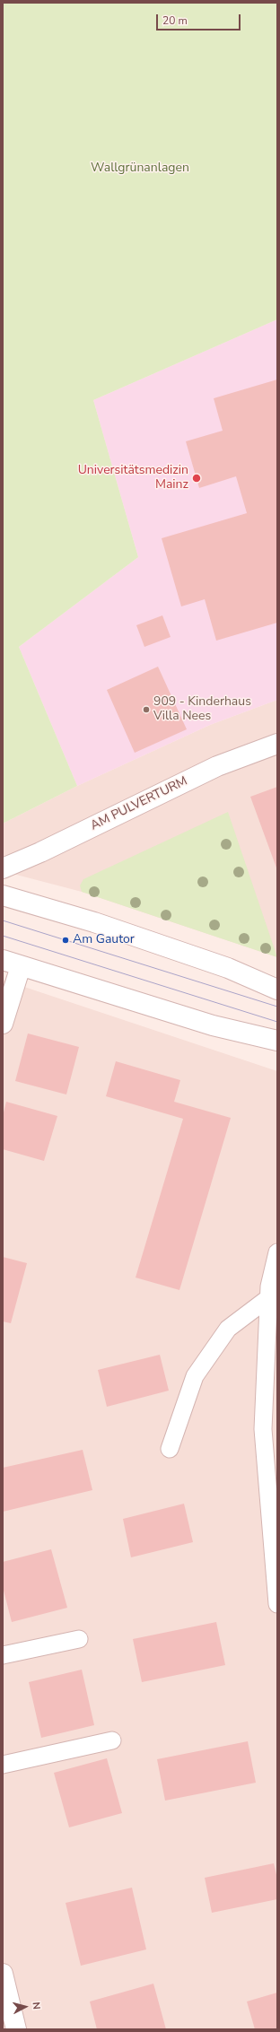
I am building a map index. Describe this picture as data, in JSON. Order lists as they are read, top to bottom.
{
  "streets": {
    "street": ["AM PULVERTURM"]
  },
  "parks": ["Wallgrünanlagen"],
  "places": ["Universitätsmedizin Mainz", "909 - Kinderhaus Villa Nees", "Am Gautor"],
  "scale_bar": "20 m",
  "north": "right"
}
